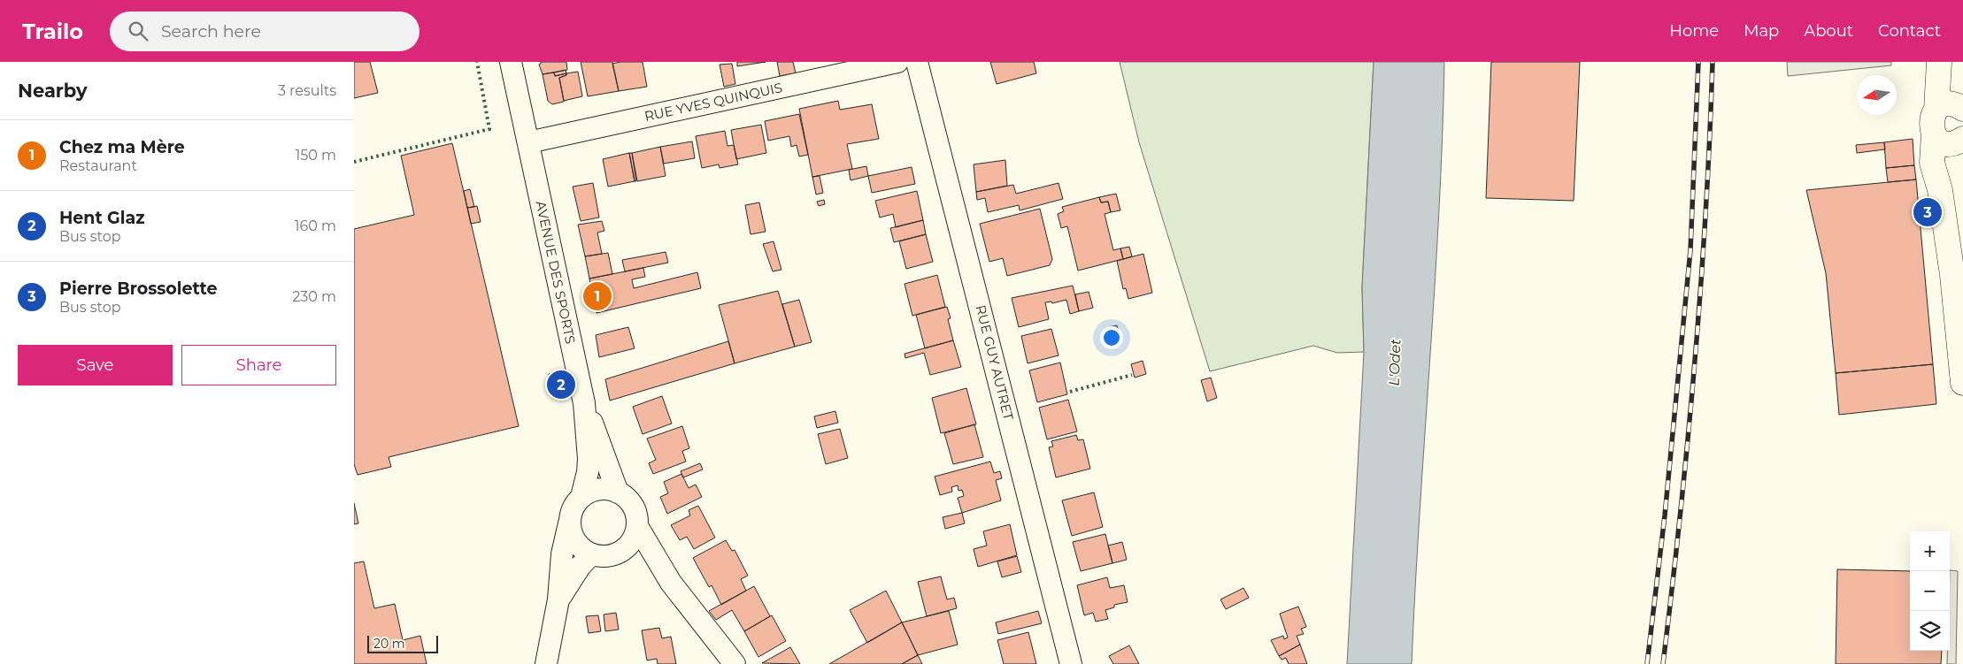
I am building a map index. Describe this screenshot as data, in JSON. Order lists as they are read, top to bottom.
{
  "streets": {
    "street": ["RUE YVES QUINQUIS", "AVENUE DES SPORTS", "RUE GUY AUTRET"]
  },
  "crossings": [
    ["RUE YVES QUINQUIS", "AVENUE DES SPORTS"]
  ],
  "water": ["L'Odet"],
  "scale_bar": "20 m",
  "north": "left",
  "page": {
    "header": "Trailo",
    "search": "Search here",
    "nav": [
      "Home",
      "Map",
      "About",
      "Contact"
    ],
    "heading": ["Nearby", "3 results"],
    "list": [
      {
        "mark": "1",
        "name": "Chez ma Mère",
        "note": "Restaurant",
        "value": "150 m"
      },
      {
        "mark": "2",
        "name": "Hent Glaz",
        "note": "Bus stop",
        "value": "160 m"
      },
      {
        "mark": "3",
        "name": "Pierre Brossolette",
        "note": "Bus stop",
        "value": "230 m"
      }
    ],
    "pins": ["3", "1", "2"],
    "buttons": ["Save", "Share"],
    "map_buttons": ["+", "−"],
    "scale": "20 m"
  }
}
